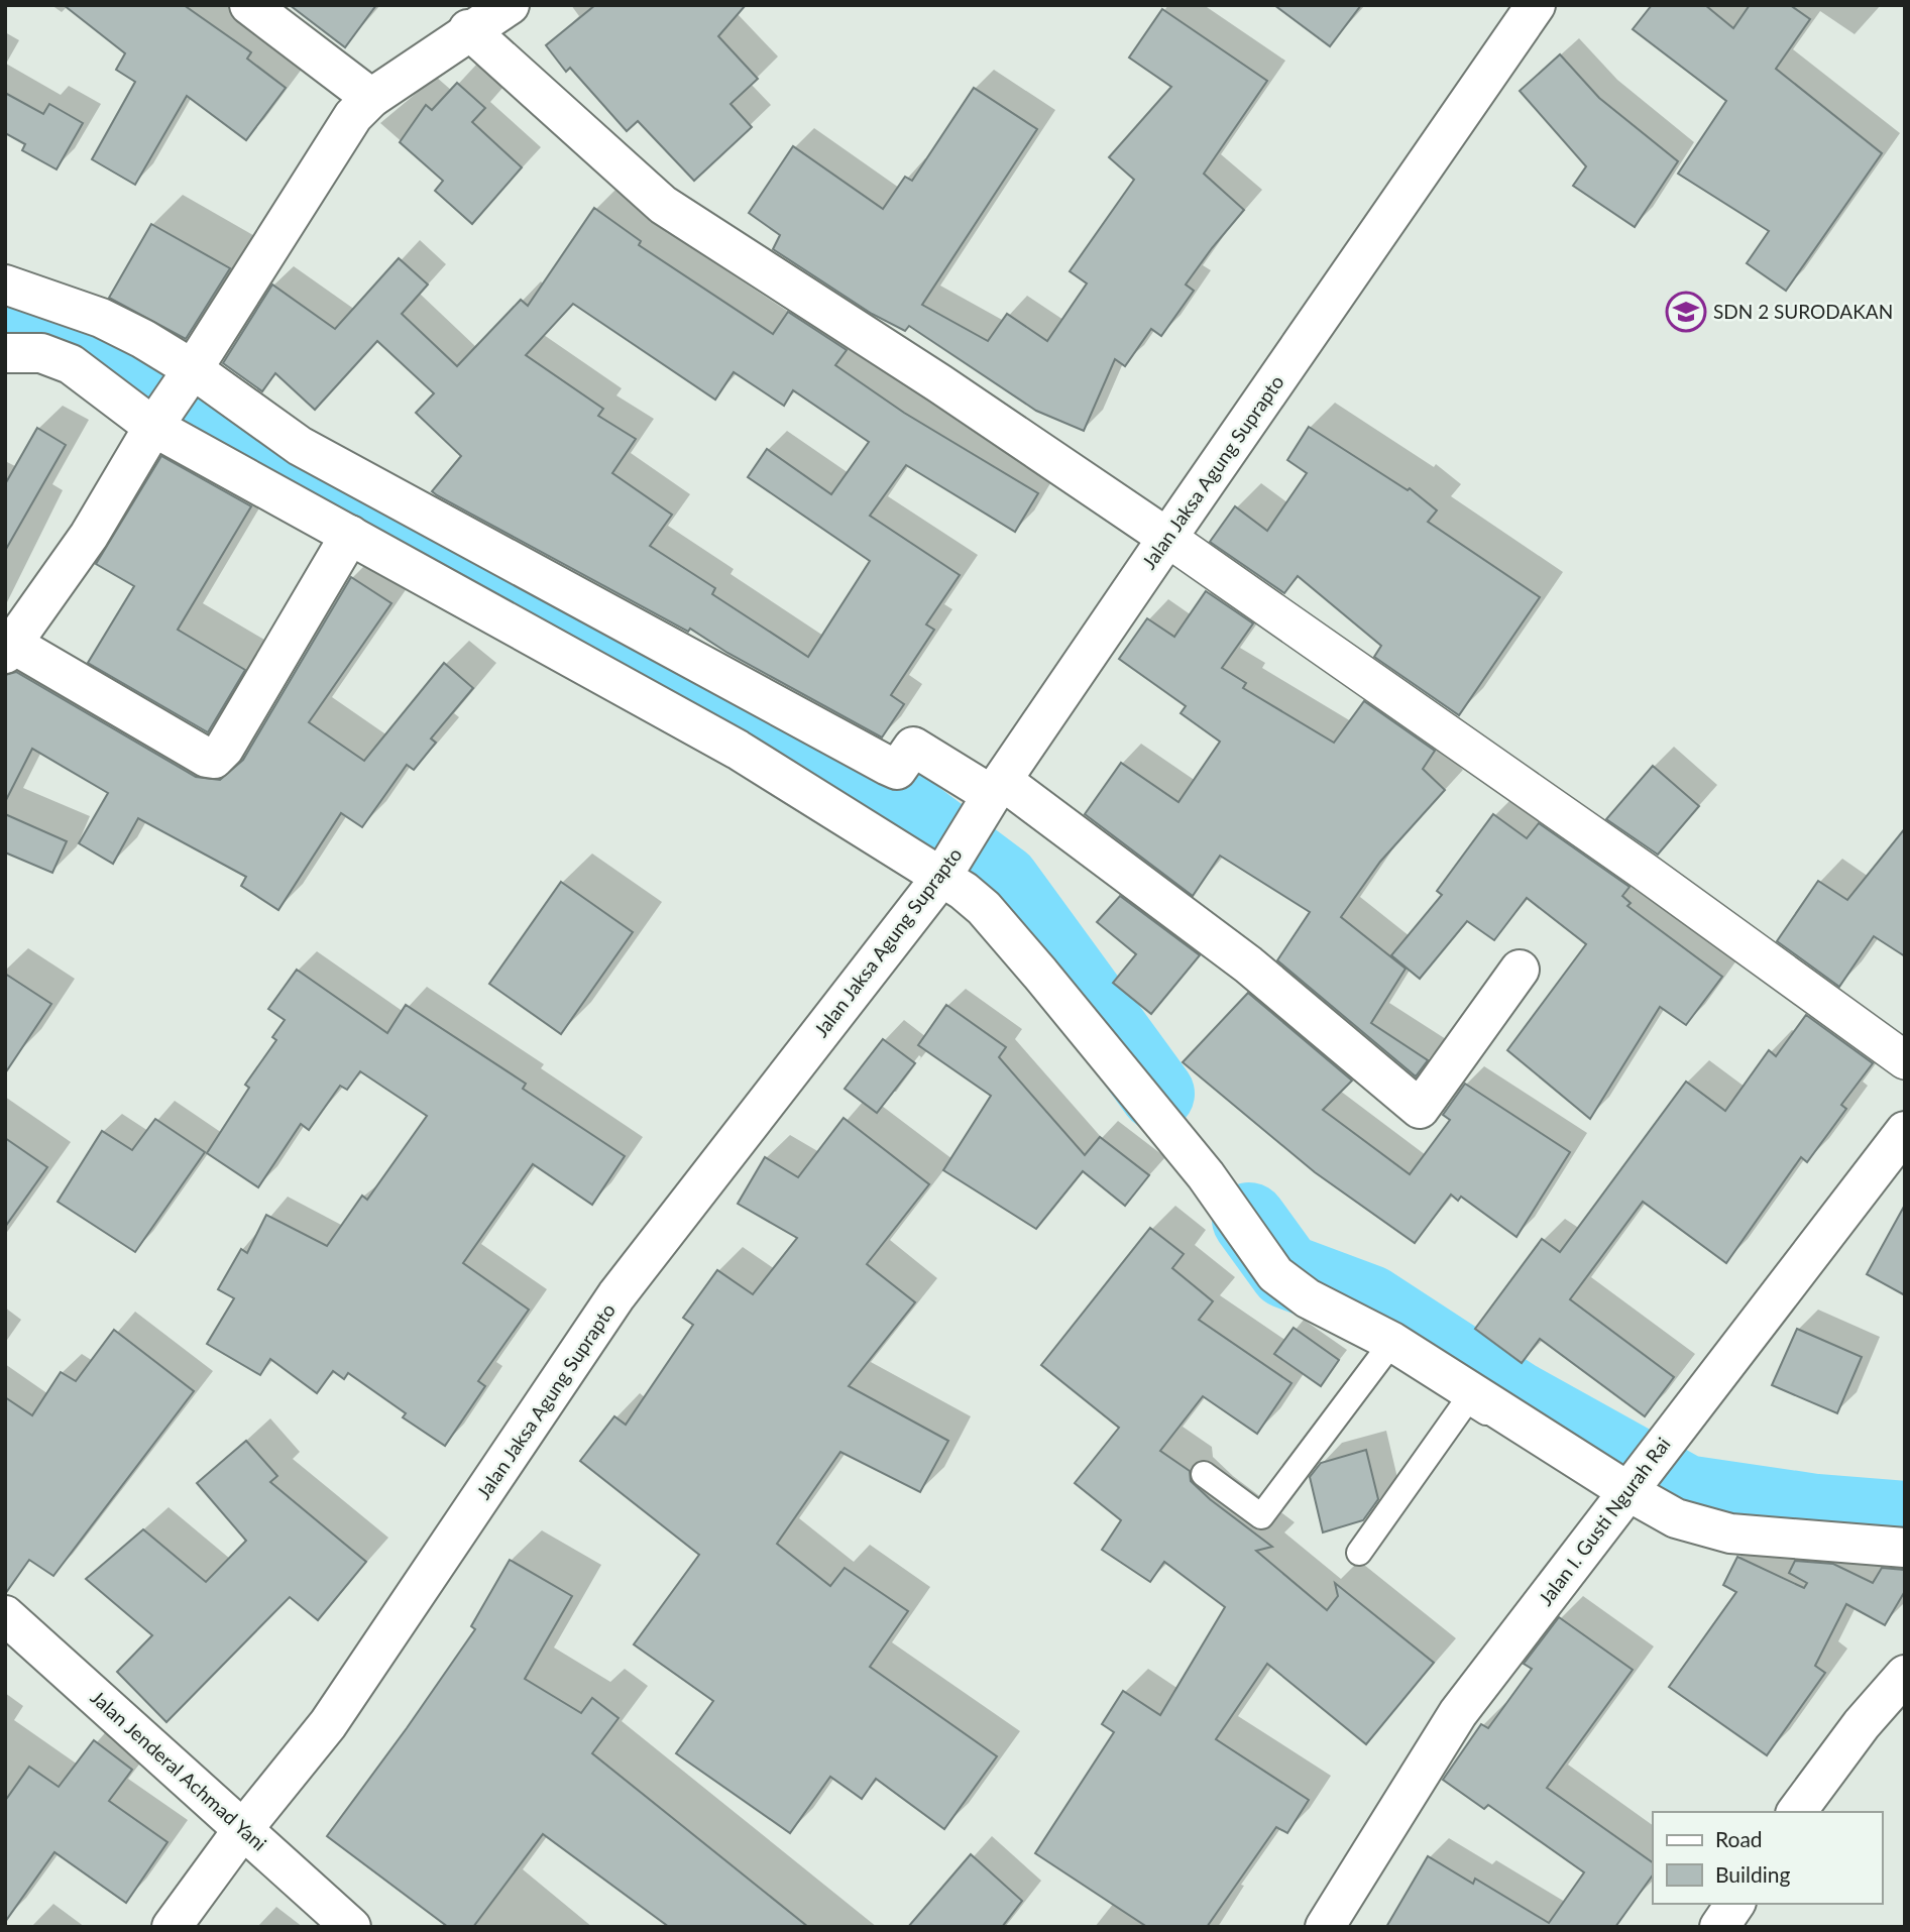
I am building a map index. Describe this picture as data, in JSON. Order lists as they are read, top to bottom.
{
  "streets": {
    "street": ["Jalan Jaksa Agung Suprapto", "Jalan I. Gusti Ngurah Rai", "Jalan Jenderal Achmad Yani"]
  },
  "crossings": [
    ["Jalan Jaksa Agung Suprapto", "Jalan Jenderal Achmad Yani"]
  ],
  "places": {
    "school or university": ["SDN 2 SURODAKAN"]
  },
  "legend": ["Road", "Building"]
}
